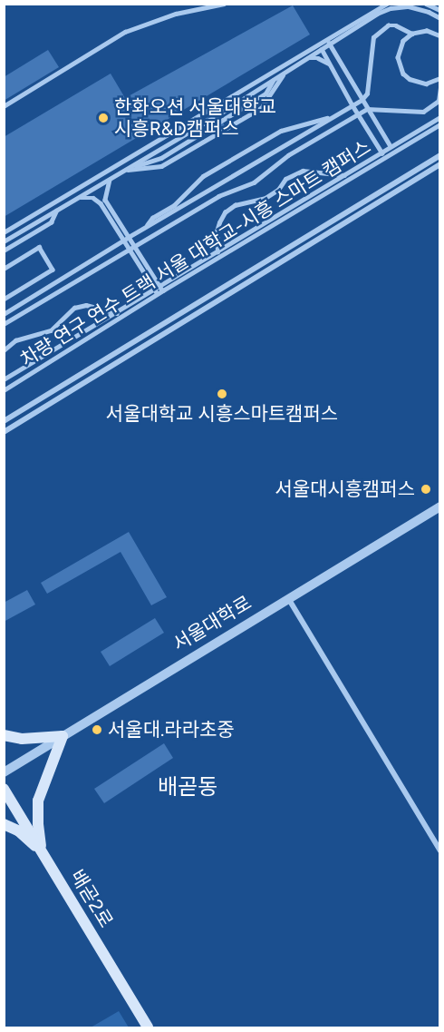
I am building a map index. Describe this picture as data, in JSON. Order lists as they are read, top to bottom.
{
  "streets": {
    "main road": ["배곧2로"],
    "street": ["서울대학로"],
    "lane": ["차량 연구 연수 트랙 서울 대학교-시흥 스마트 캠퍼스"]
  },
  "districts": ["배곧동"],
  "places": [
    "한화오션 서울대학교 시흥R&D캠퍼스",
    "서울대학교 시흥스마트캠퍼스",
    "서울대시흥캠퍼스",
    "서울대.라라초중"
  ]
}
